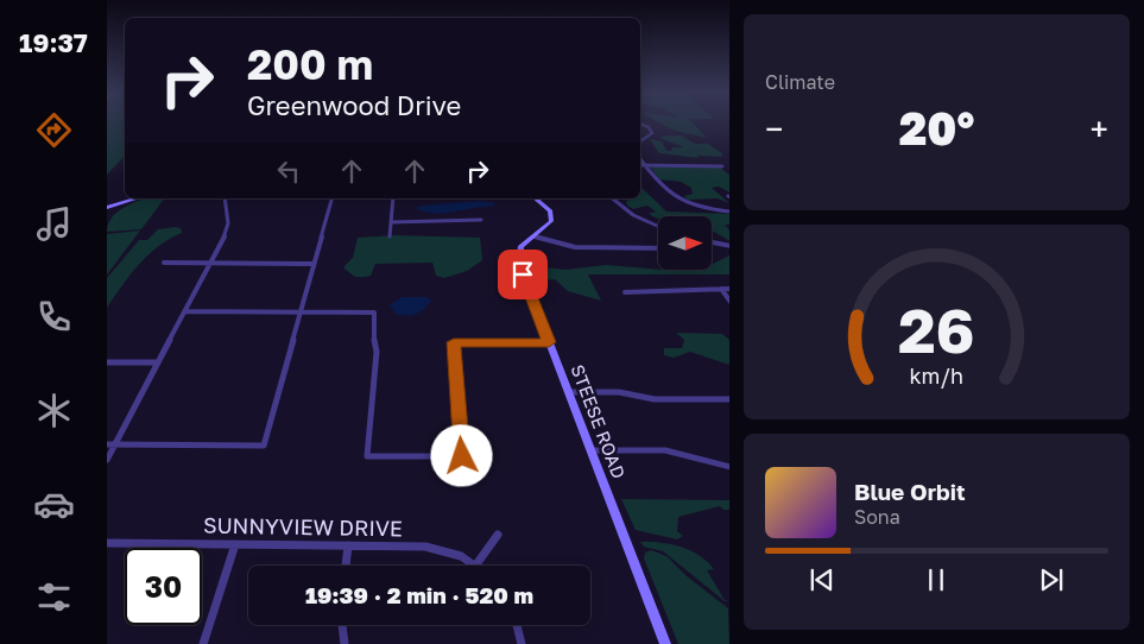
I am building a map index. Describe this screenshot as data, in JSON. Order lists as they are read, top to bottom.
{
  "streets": {
    "street": ["STEESE ROAD", "SUNNYVIEW DRIVE"]
  },
  "north": "right",
  "page": {
    "tabs": "19:37",
    "tile": "Climate",
    "turn": ["200 m", "Greenwood Drive"],
    "heat": ["−", "20°", "+"],
    "song": ["Blue Orbit", "Sona"],
    "limit": "30",
    "trip": "19:39 · 2 min · 520 m",
    "gauge": ["26", "km/h"]
  }
}
